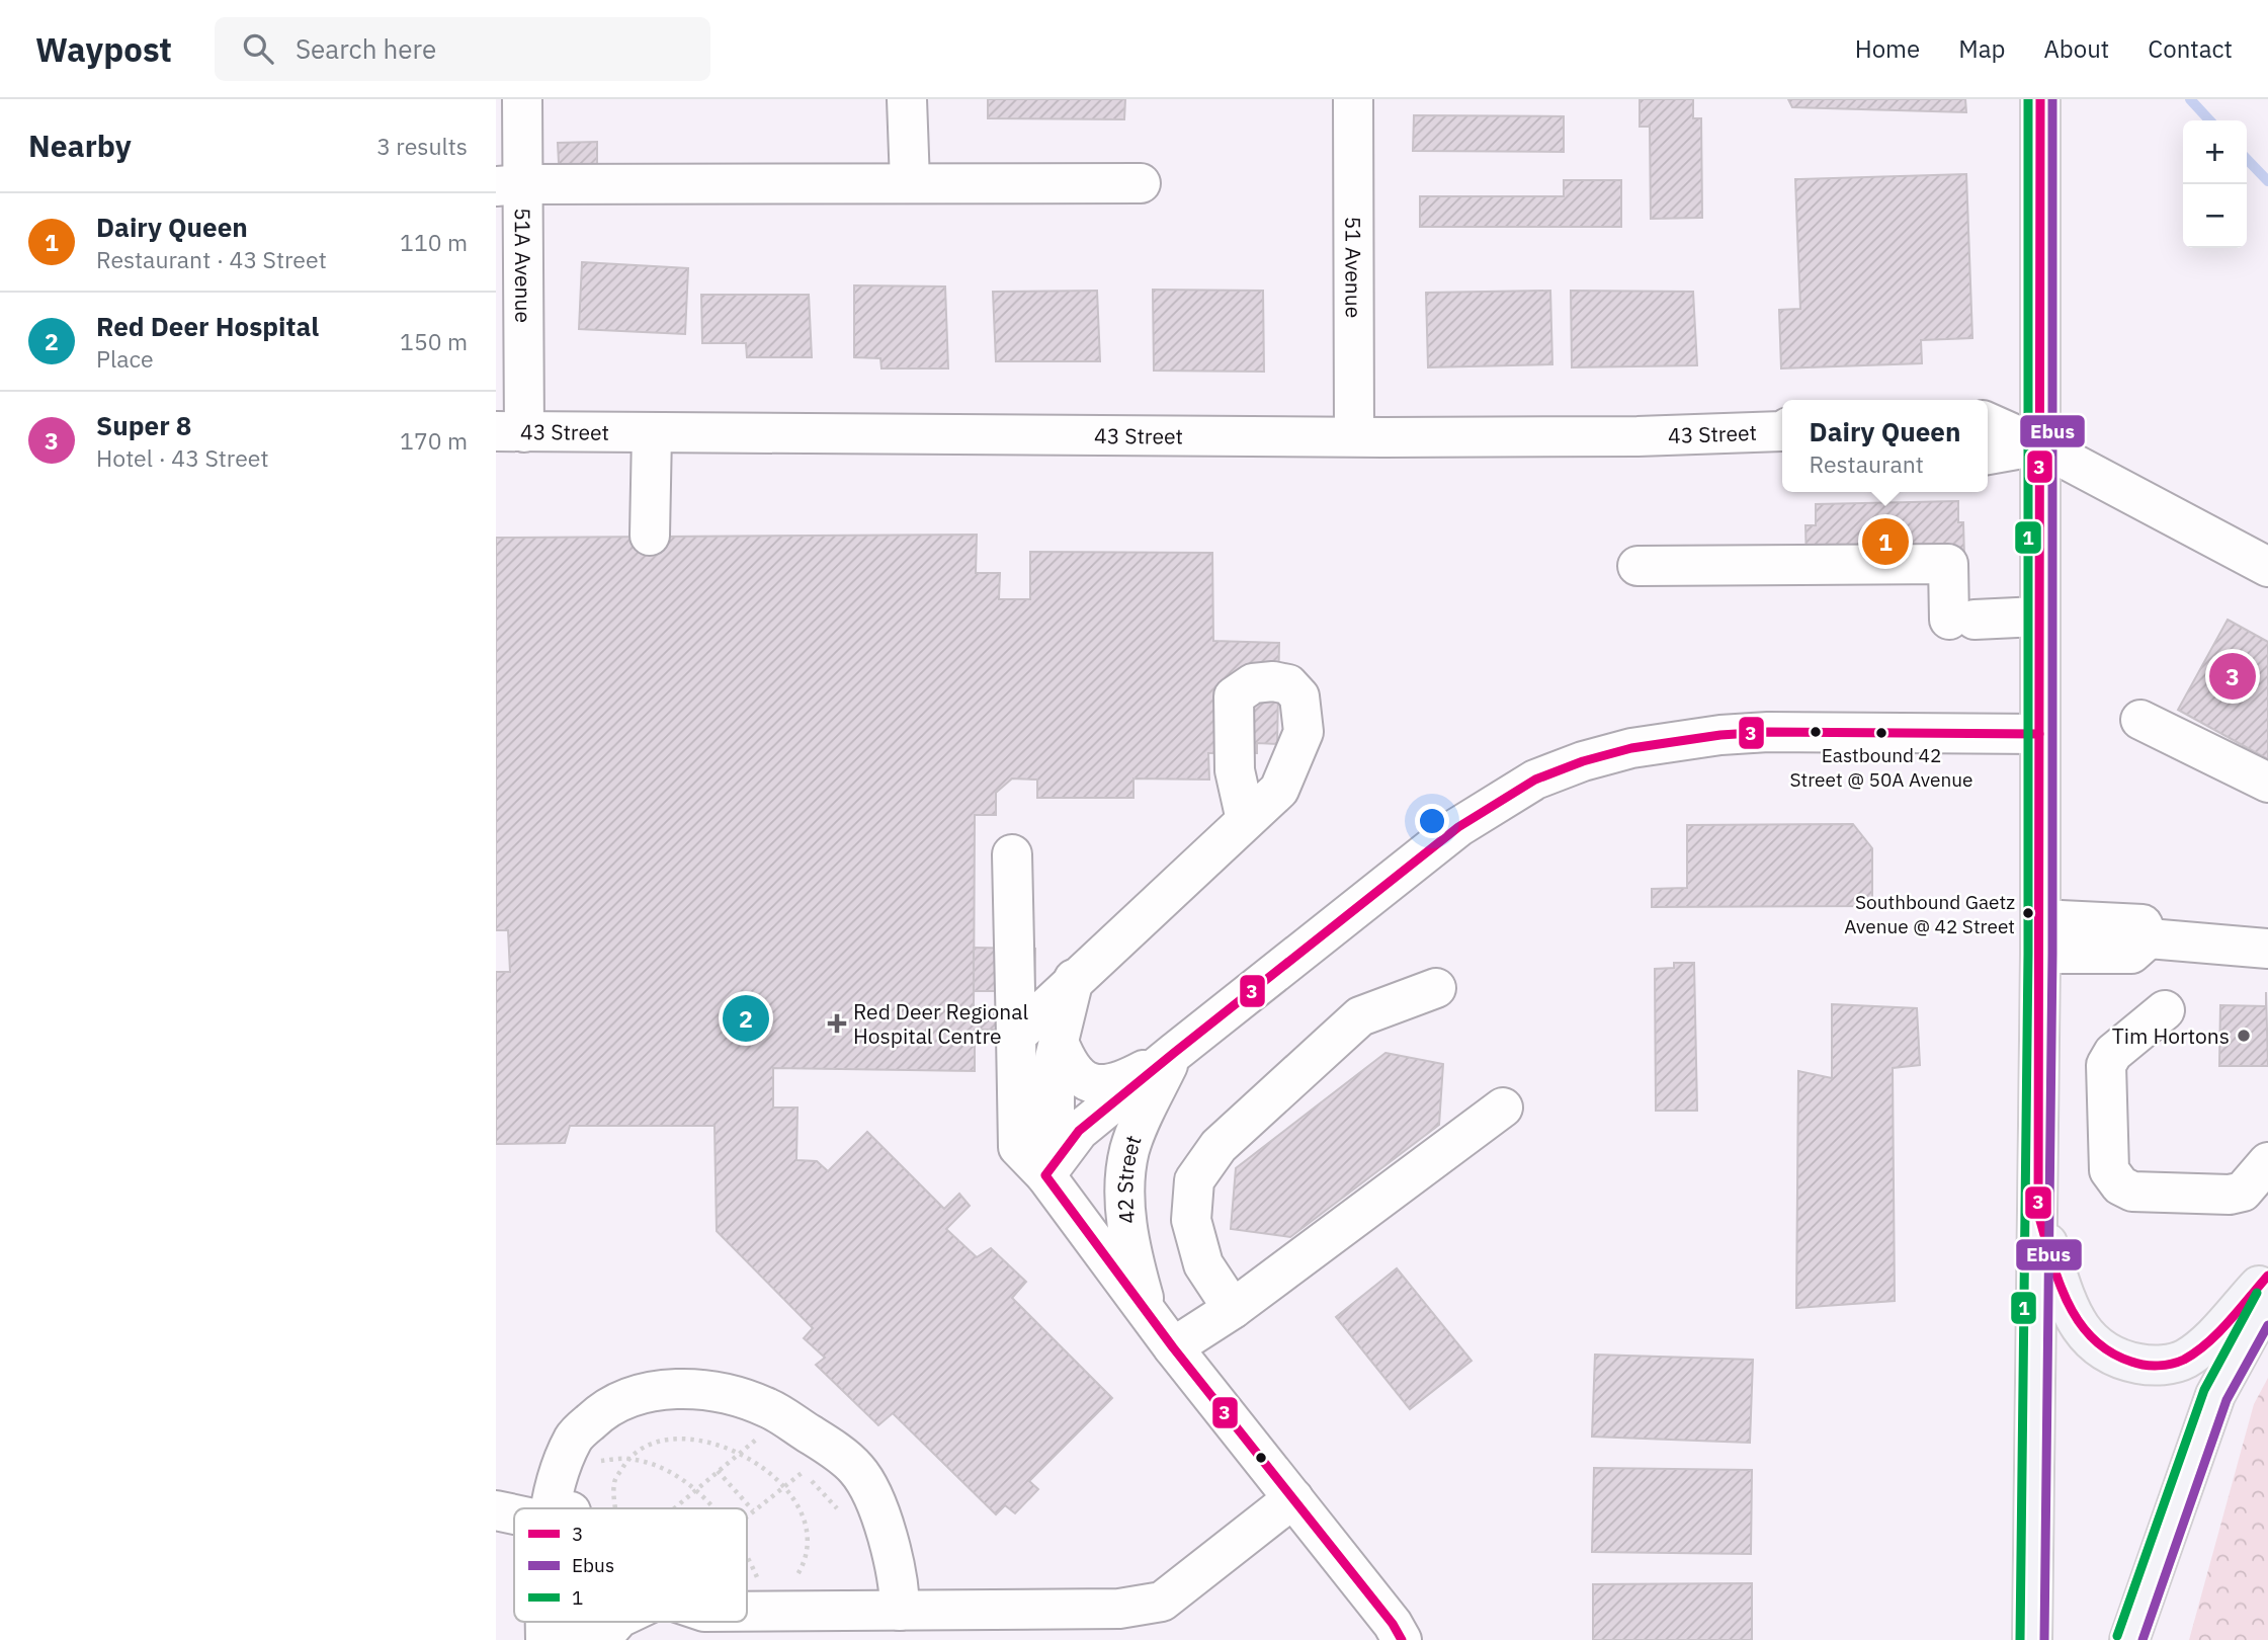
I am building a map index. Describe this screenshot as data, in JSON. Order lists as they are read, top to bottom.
{
  "streets": {
    "street": [
      "51A Avenue",
      "51 Avenue",
      "43 Street",
      "42 Street"
    ]
  },
  "crossings": [
    ["51A Avenue", "43 Street"],
    ["51 Avenue", "43 Street"]
  ],
  "places": {
    "other": ["Eastbound 42 Street @ 50A Avenue", "Southbound Gaetz Avenue @ 42 Street", "Tim Hortons"],
    "health": ["Red Deer Regional Hospital Centre"]
  },
  "lines": ["transit line 3", "transit line Ebus", "transit line 1"],
  "legend": ["3", "Ebus", "1"],
  "page": {
    "header": "Waypost",
    "search": "Search here",
    "nav": [
      "Home",
      "Map",
      "About",
      "Contact"
    ],
    "heading": ["Nearby", "3 results"],
    "map_buttons": ["+", "−"],
    "list": [
      {
        "mark": "1",
        "name": "Dairy Queen",
        "note": "Restaurant · 43 Street",
        "value": "110 m"
      },
      {
        "mark": "2",
        "name": "Red Deer Hospital",
        "note": "Place",
        "value": "150 m"
      },
      {
        "mark": "3",
        "name": "Super 8",
        "note": "Hotel · 43 Street",
        "value": "170 m"
      }
    ],
    "popup": ["Dairy Queen", "Restaurant"],
    "pins": ["1", "3", "2"]
  }
}
